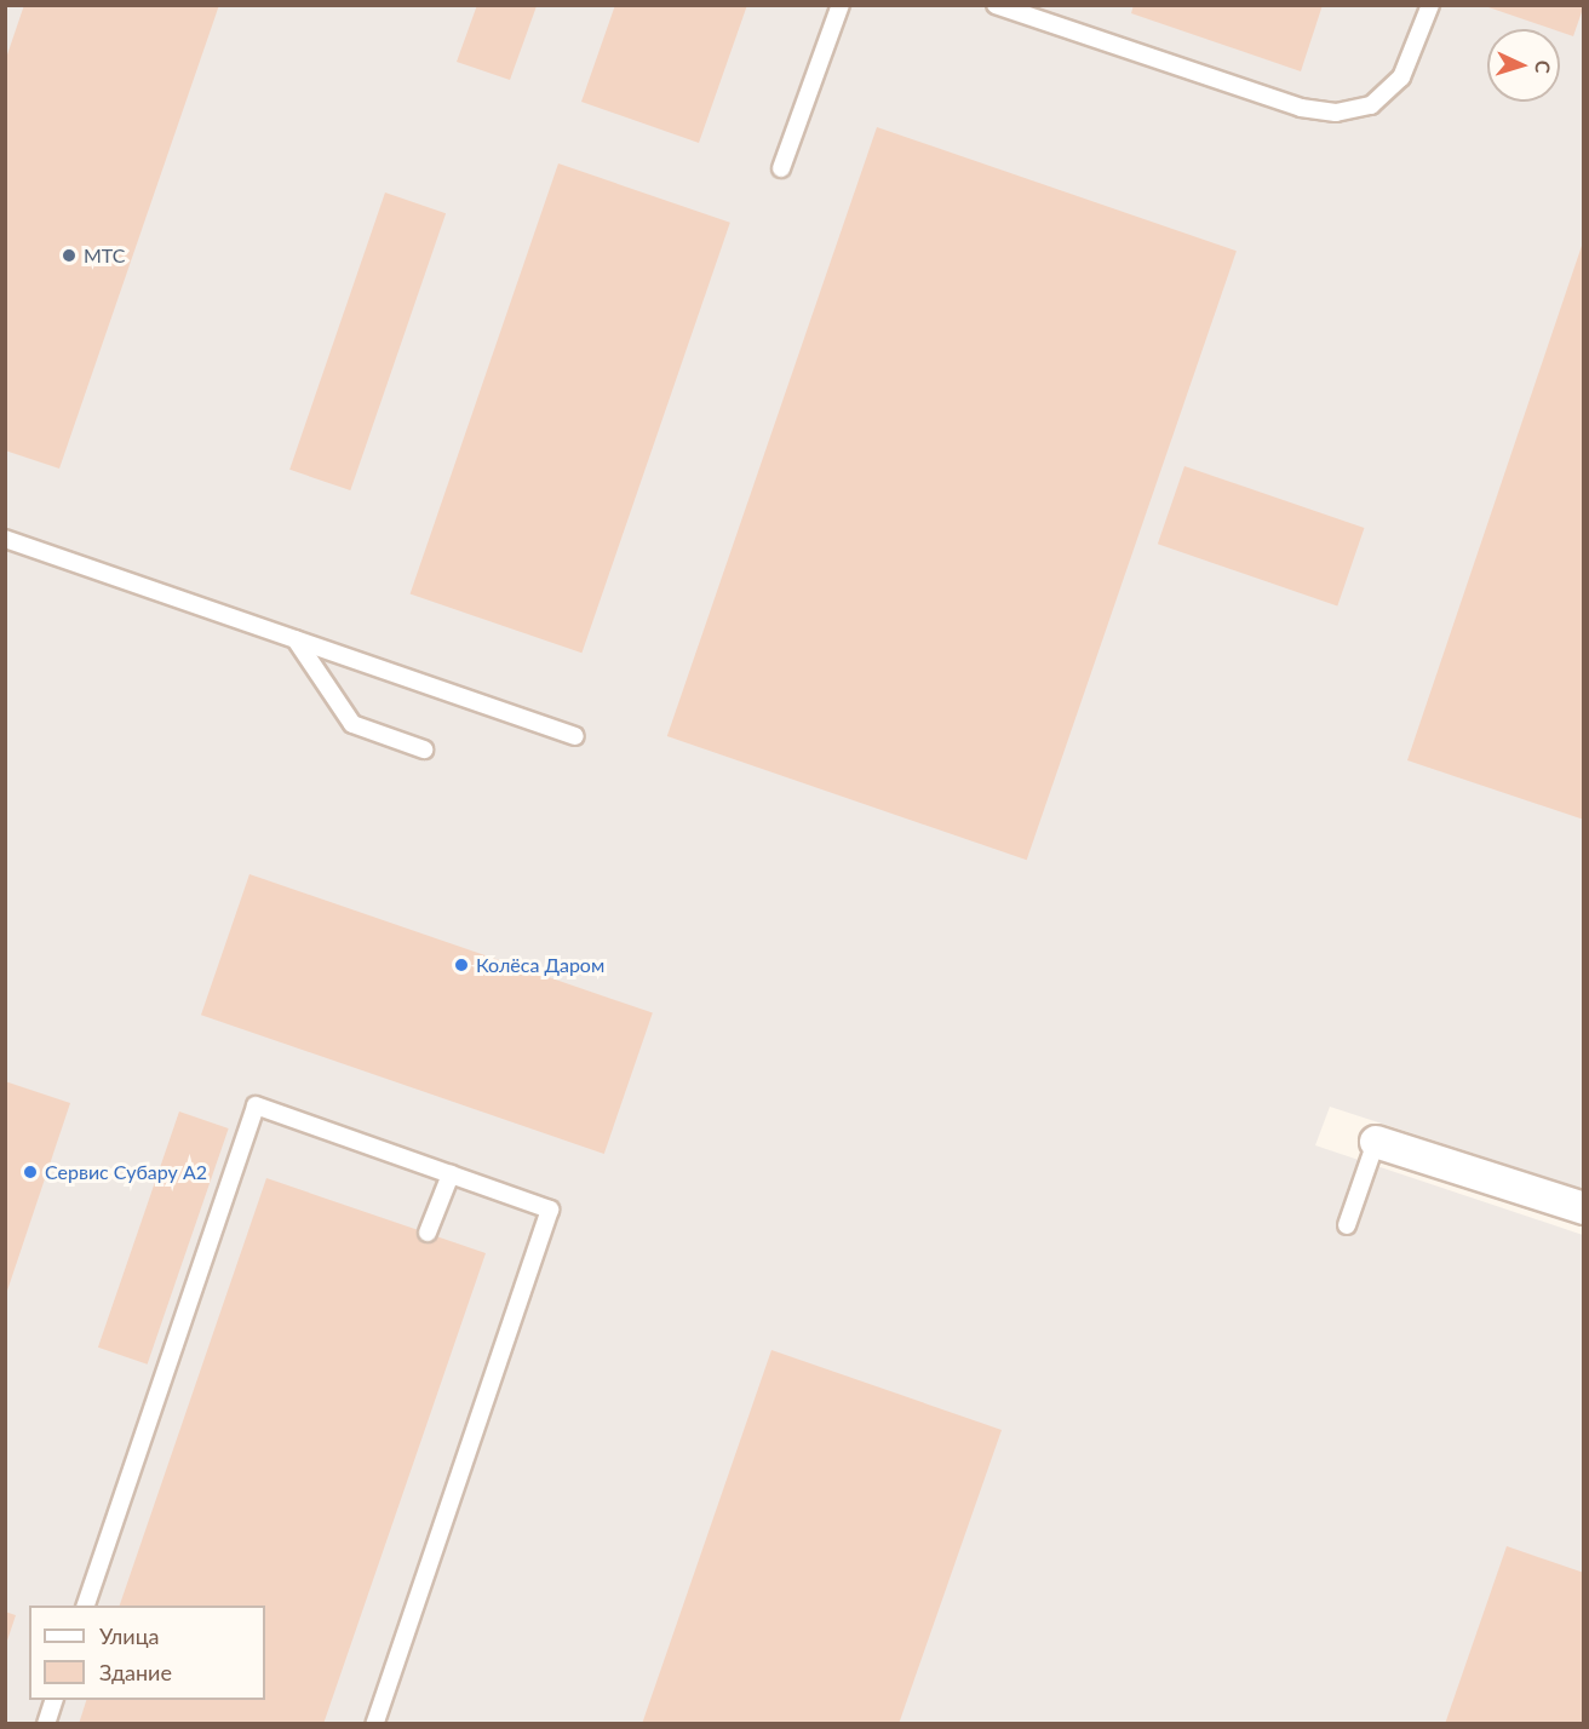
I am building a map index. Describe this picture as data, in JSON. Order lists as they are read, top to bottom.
{
  "places": ["МТС", "Колёса Даром", "Сервис Субару А2"],
  "legend": ["Улица", "Здание"],
  "north": "right"
}
